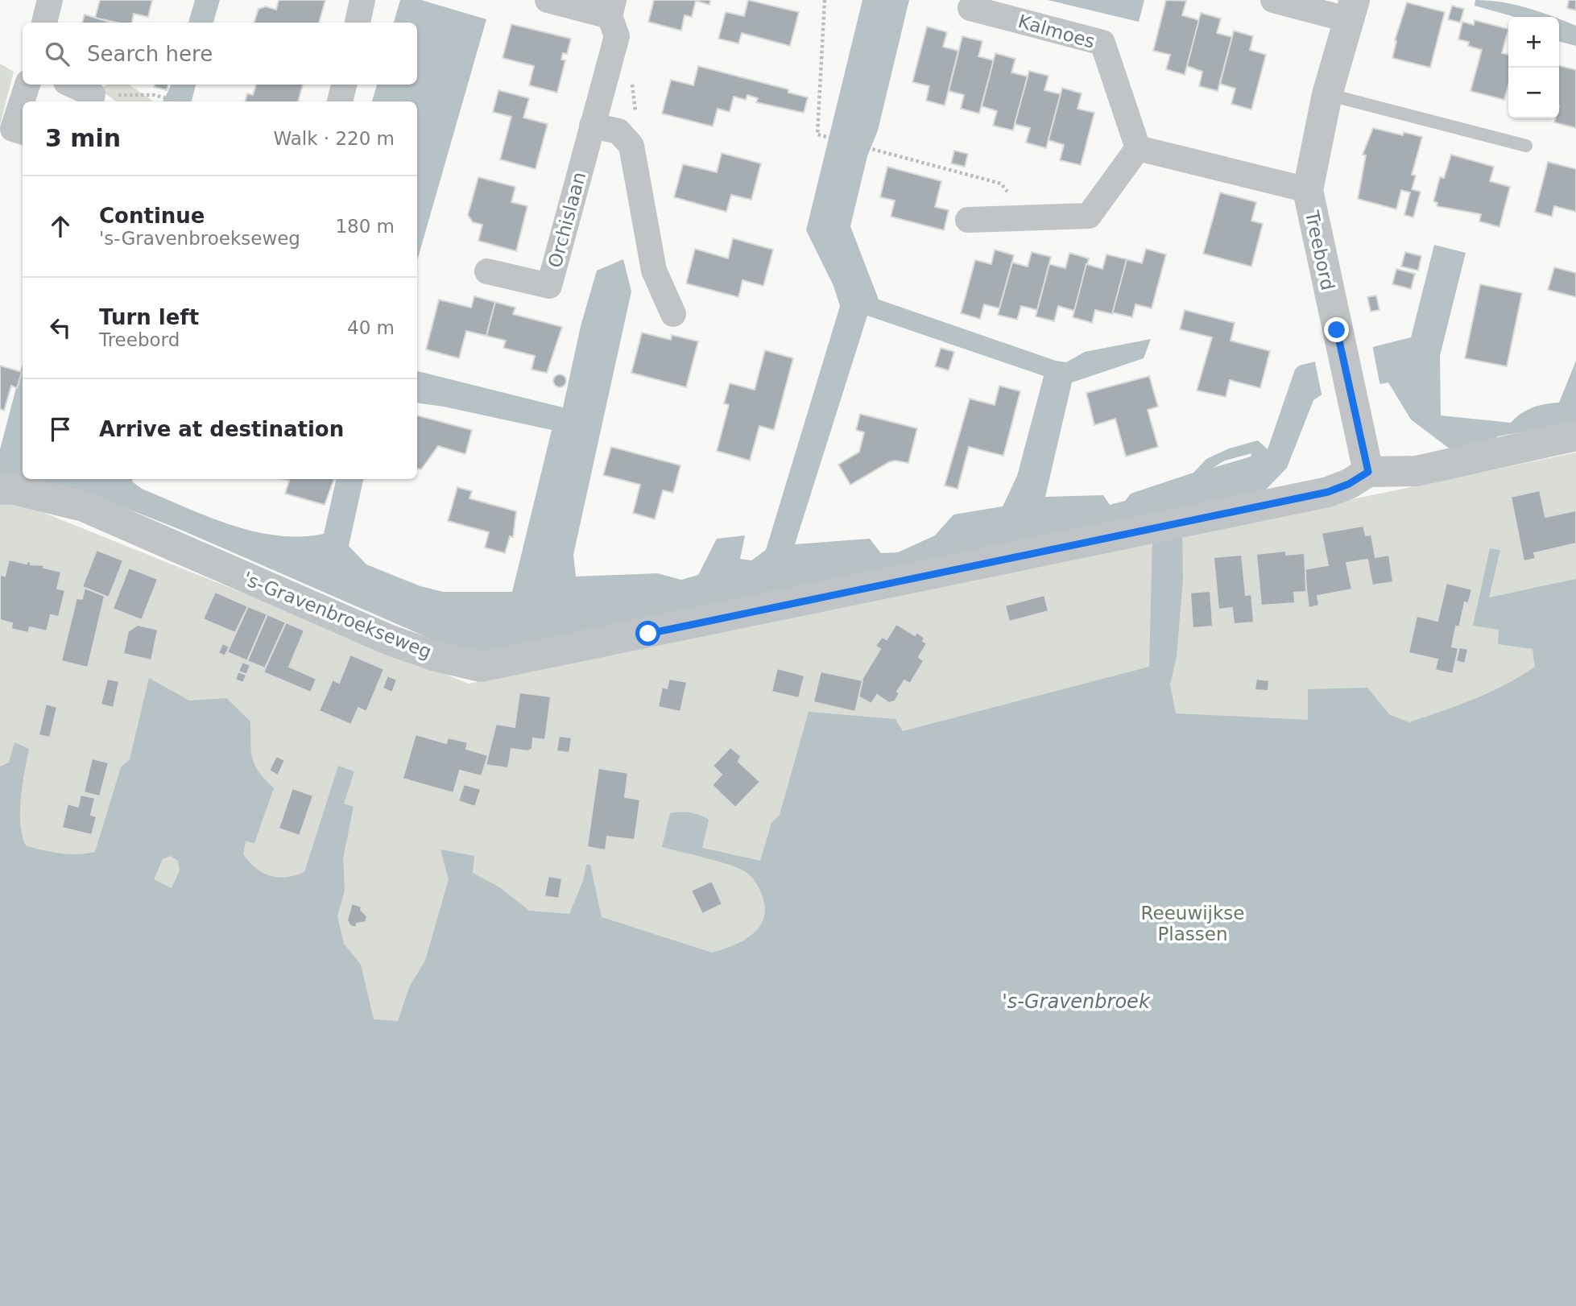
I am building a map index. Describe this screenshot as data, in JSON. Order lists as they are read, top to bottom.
{
  "streets": {
    "street": [
      "Kalmoes",
      "Orchislaan",
      "Treebord",
      "'s-Gravenbroekseweg"
    ]
  },
  "crossings": [
    ["Treebord", "'s-Gravenbroekseweg"]
  ],
  "water": ["'s-Gravenbroek"],
  "parks": ["Reeuwijkse Plassen"],
  "page": {
    "map_buttons": ["+", "−"],
    "search": "Search here",
    "heading": ["3 min", "Walk · 220 m"],
    "list": [
      ["Continue", "'s-Gravenbroekseweg", "180 m"],
      ["Turn left", "Treebord", "40 m"],
      "Arrive at destination"
    ]
  }
}
